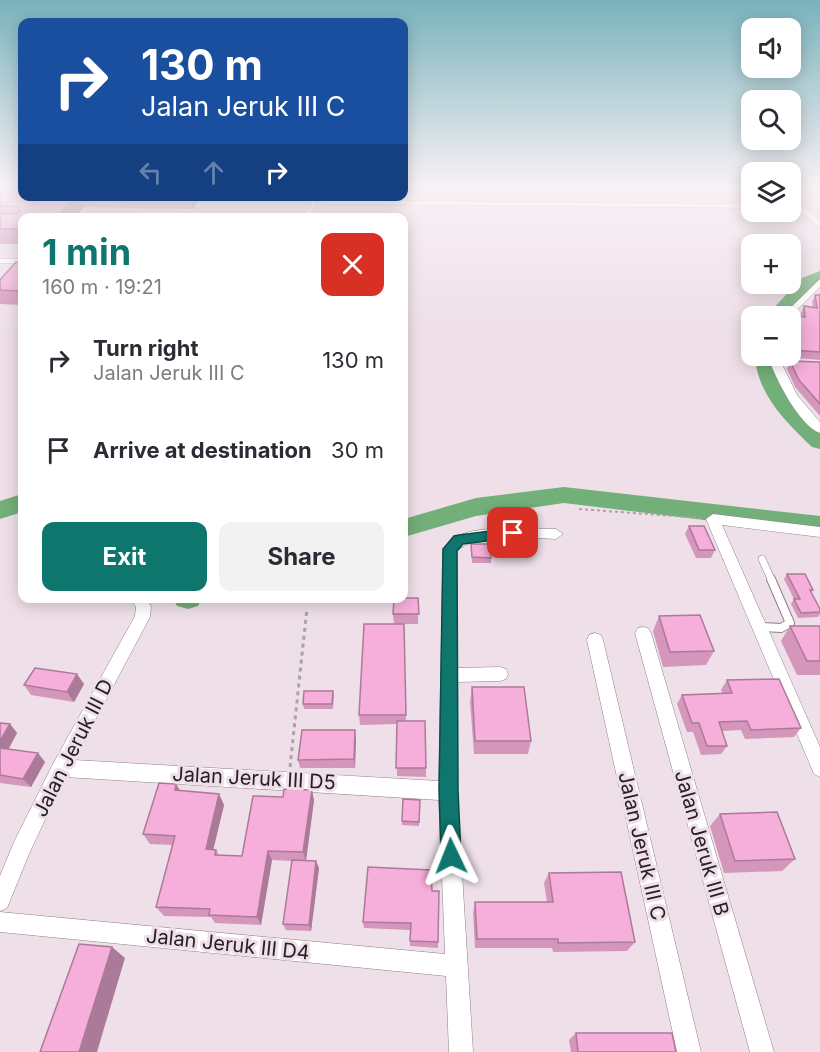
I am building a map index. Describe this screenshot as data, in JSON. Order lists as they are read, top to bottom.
{
  "streets": {
    "street": [
      "Jalan Jeruk III D",
      "Jalan Jeruk III D5",
      "Jalan Jeruk III B",
      "Jalan Jeruk III C",
      "Jalan Jeruk III D4"
    ]
  },
  "crossings": [
    ["Jalan Jeruk III D", "Jalan Jeruk III D5"]
  ],
  "page": {
    "map_buttons": ["+", "−"],
    "turn": ["130 m", "Jalan Jeruk III C"],
    "heading": ["1 min", "160 m · 19:21"],
    "list": [
      {
        "name": "Turn right",
        "note": "Jalan Jeruk III C",
        "value": "130 m"
      },
      {
        "name": "Arrive at destination",
        "value": "30 m"
      }
    ],
    "buttons": ["Exit", "Share"]
  }
}
